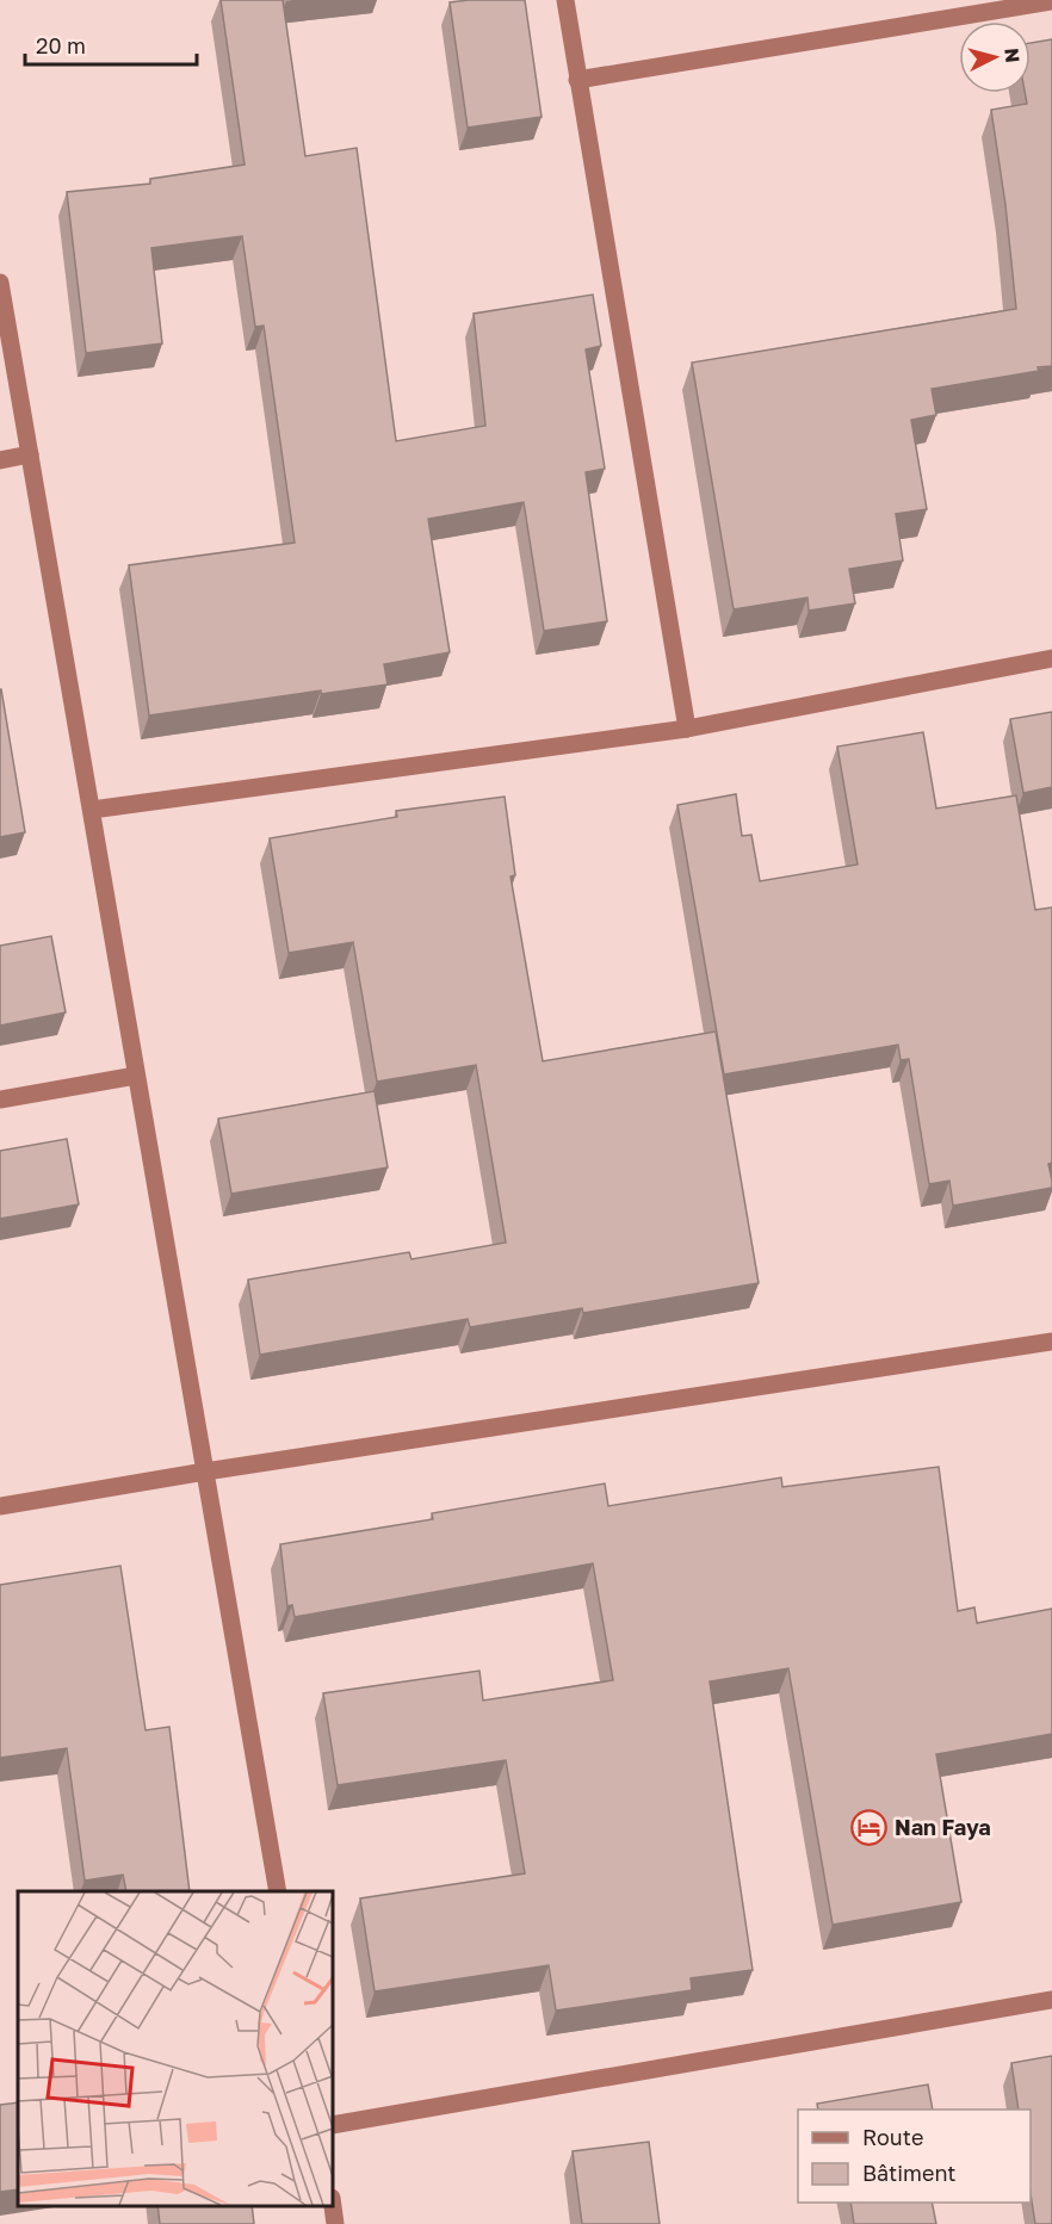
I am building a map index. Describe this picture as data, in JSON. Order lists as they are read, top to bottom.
{
  "places": {
    "hotel": ["Nan Faya"]
  },
  "legend": ["Route", "Bâtiment"],
  "scale_bar": "20 m",
  "north": "right"
}
